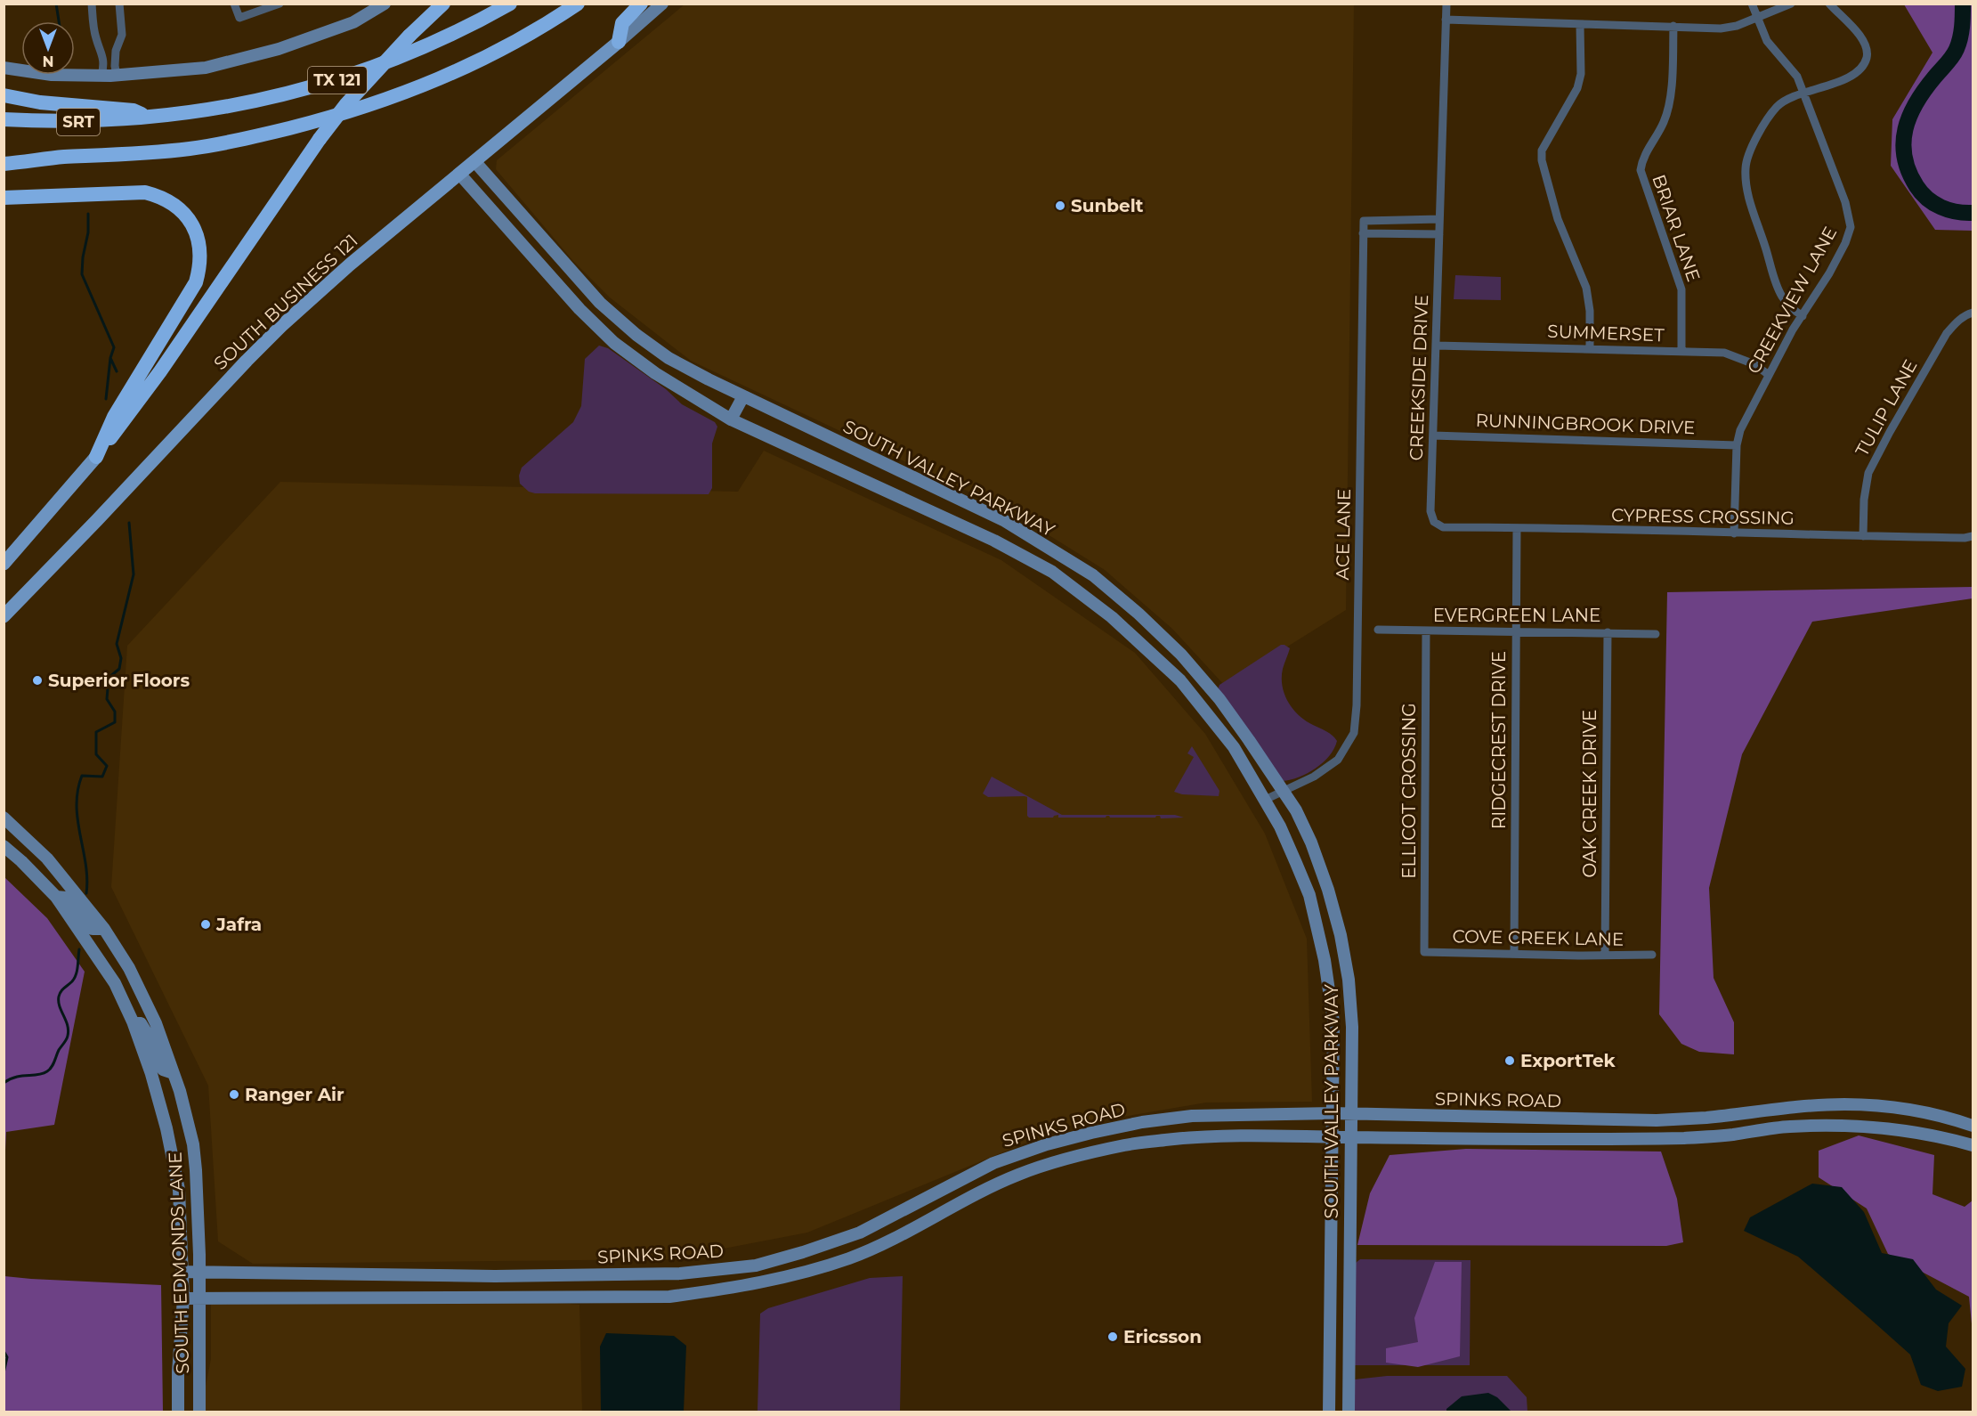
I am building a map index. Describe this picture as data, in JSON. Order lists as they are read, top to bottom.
{
  "streets": {
    "highway": ["TX 121", "SRT"],
    "main road": [
      "SOUTH BUSINESS 121",
      "SOUTH VALLEY PARKWAY",
      "SPINKS ROAD",
      "SOUTH EDMONDS LANE"
    ],
    "street": [
      "BRIAR LANE",
      "CREEKVIEW LANE",
      "SUMMERSET",
      "CREEKSIDE DRIVE",
      "TULIP LANE",
      "RUNNINGBROOK DRIVE",
      "CYPRESS CROSSING",
      "ACE LANE",
      "EVERGREEN LANE",
      "RIDGECREST DRIVE",
      "ELLICOT CROSSING",
      "OAK CREEK DRIVE",
      "COVE CREEK LANE"
    ]
  },
  "crossings": [
    ["TX 121", "SRT"],
    ["BRIAR LANE", "SUMMERSET"],
    ["CREEKVIEW LANE", "SUMMERSET"],
    ["CREEKVIEW LANE", "RUNNINGBROOK DRIVE"],
    ["CREEKVIEW LANE", "CYPRESS CROSSING"],
    ["SOUTH BUSINESS 121", "SOUTH VALLEY PARKWAY"],
    ["SUMMERSET", "CREEKSIDE DRIVE"],
    ["CREEKSIDE DRIVE", "RUNNINGBROOK DRIVE"],
    ["CREEKSIDE DRIVE", "CYPRESS CROSSING"],
    ["CREEKSIDE DRIVE", "ACE LANE"],
    ["TULIP LANE", "CYPRESS CROSSING"],
    ["SOUTH VALLEY PARKWAY", "ACE LANE"],
    ["SOUTH VALLEY PARKWAY", "SPINKS ROAD"],
    ["CYPRESS CROSSING", "RIDGECREST DRIVE"],
    ["EVERGREEN LANE", "RIDGECREST DRIVE"],
    ["EVERGREEN LANE", "ELLICOT CROSSING"],
    ["EVERGREEN LANE", "OAK CREEK DRIVE"],
    ["RIDGECREST DRIVE", "COVE CREEK LANE"],
    ["ELLICOT CROSSING", "COVE CREEK LANE"],
    ["OAK CREEK DRIVE", "COVE CREEK LANE"],
    ["SPINKS ROAD", "SOUTH EDMONDS LANE"]
  ],
  "places": [
    "Sunbelt",
    "Superior Floors",
    "Jafra",
    "ExportTek",
    "Ranger Air",
    "Ericsson"
  ],
  "north": "bottom"
}
